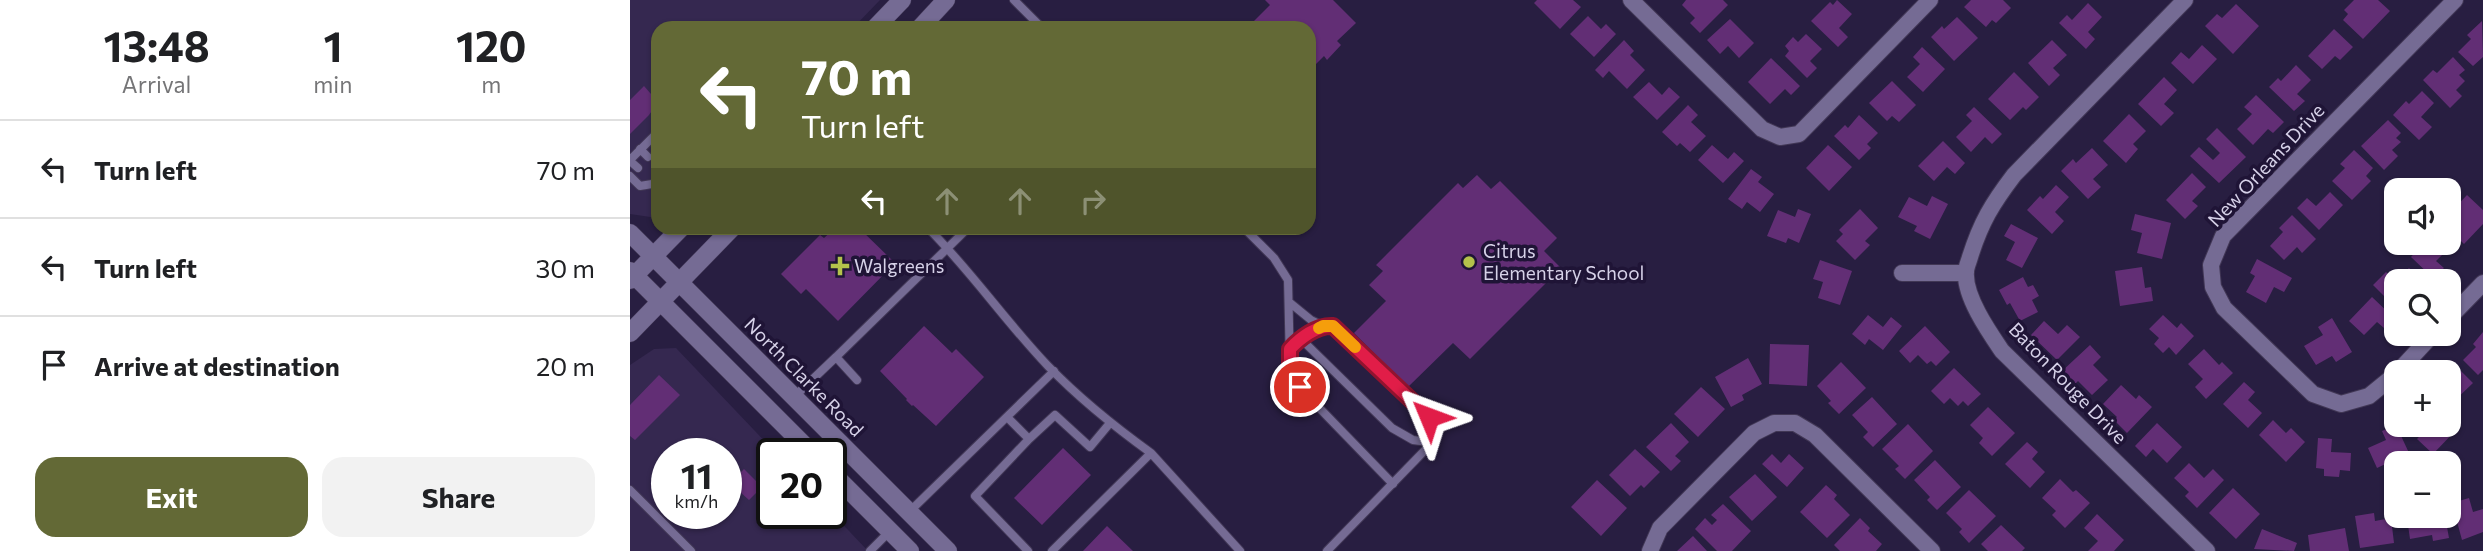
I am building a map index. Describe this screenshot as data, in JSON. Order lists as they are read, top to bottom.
{
  "streets": {
    "street": ["New Orleans Drive", "North Clarke Road", "Baton Rouge Drive"]
  },
  "places": {
    "other": ["Citrus Elementary School"],
    "health": ["Walgreens"]
  },
  "page": {
    "eta": [
      "13:48",
      "Arrival",
      "1",
      "min",
      "120",
      "m"
    ],
    "turn": ["70 m", "Turn left"],
    "list": [
      {
        "name": "Turn left",
        "value": "70 m"
      },
      {
        "name": "Turn left",
        "value": "30 m"
      },
      {
        "name": "Arrive at destination",
        "value": "20 m"
      }
    ],
    "map_buttons": ["+", "−"],
    "speed": "11 km/h",
    "limit": "20",
    "buttons": ["Exit", "Share"]
  }
}
